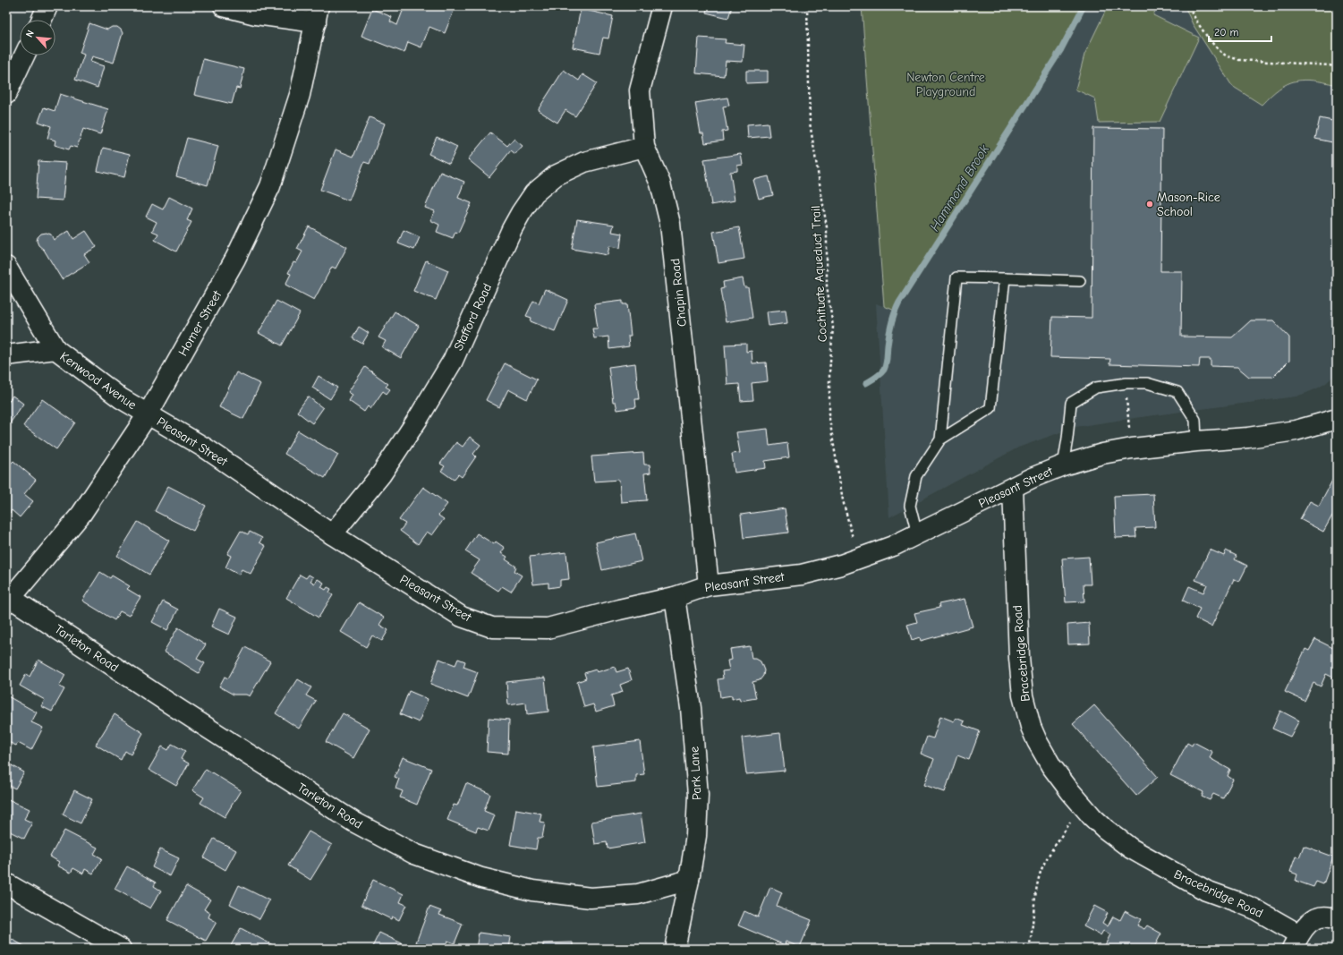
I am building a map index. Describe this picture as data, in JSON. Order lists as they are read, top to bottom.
{
  "streets": {
    "street": [
      "Chapin Road",
      "Stafford Road",
      "Homer Street",
      "Kenwood Avenue",
      "Pleasant Street",
      "Tarleton Road",
      "Bracebridge Road",
      "Park Lane"
    ],
    "path": ["Cochituate Aqueduct Trail"]
  },
  "crossings": [
    ["Chapin Road", "Stafford Road"],
    ["Chapin Road", "Pleasant Street"],
    ["Stafford Road", "Pleasant Street"],
    ["Homer Street", "Kenwood Avenue"],
    ["Homer Street", "Pleasant Street"],
    ["Homer Street", "Tarleton Road"],
    ["Kenwood Avenue", "Pleasant Street"],
    ["Pleasant Street", "Bracebridge Road"],
    ["Pleasant Street", "Park Lane"],
    ["Tarleton Road", "Park Lane"]
  ],
  "water": ["Hammond Brook"],
  "parks": ["Newton Centre Playground"],
  "places": ["Mason-Rice School"],
  "scale_bar": "20 m",
  "north": "top left"
}
